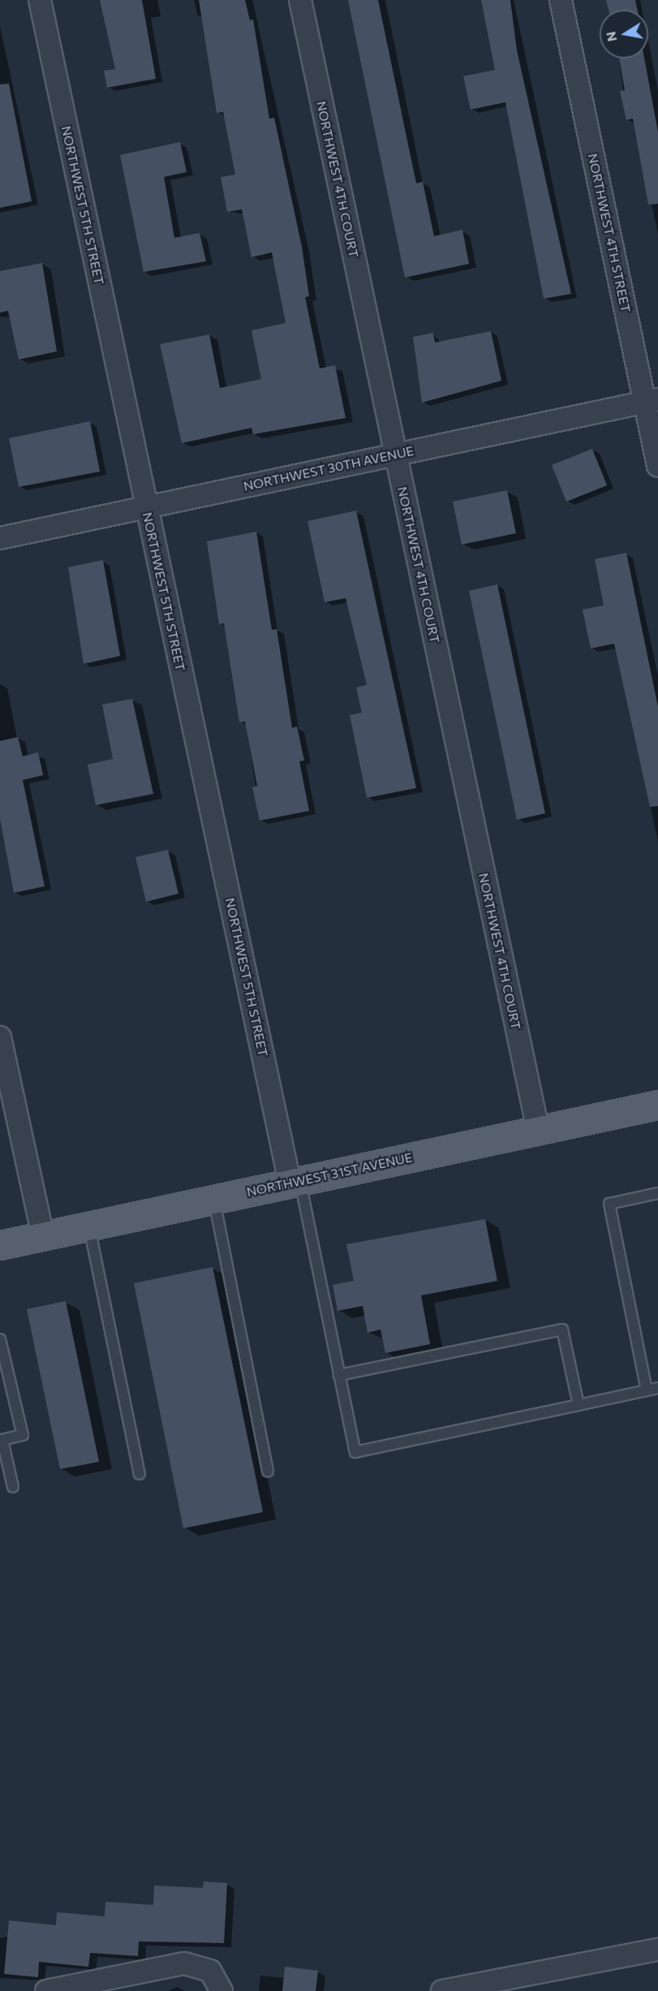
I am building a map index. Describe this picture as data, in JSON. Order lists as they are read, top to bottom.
{
  "streets": {
    "main road": ["NORTHWEST 31ST AVENUE"],
    "street": [
      "NORTHWEST 4TH COURT",
      "NORTHWEST 5TH STREET",
      "NORTHWEST 4TH STREET",
      "NORTHWEST 30TH AVENUE"
    ]
  },
  "crossings": [
    ["NORTHWEST 4TH COURT", "NORTHWEST 30TH AVENUE"],
    ["NORTHWEST 4TH COURT", "NORTHWEST 31ST AVENUE"],
    ["NORTHWEST 5TH STREET", "NORTHWEST 30TH AVENUE"],
    ["NORTHWEST 5TH STREET", "NORTHWEST 31ST AVENUE"],
    ["NORTHWEST 4TH STREET", "NORTHWEST 30TH AVENUE"]
  ],
  "north": "left"
}
